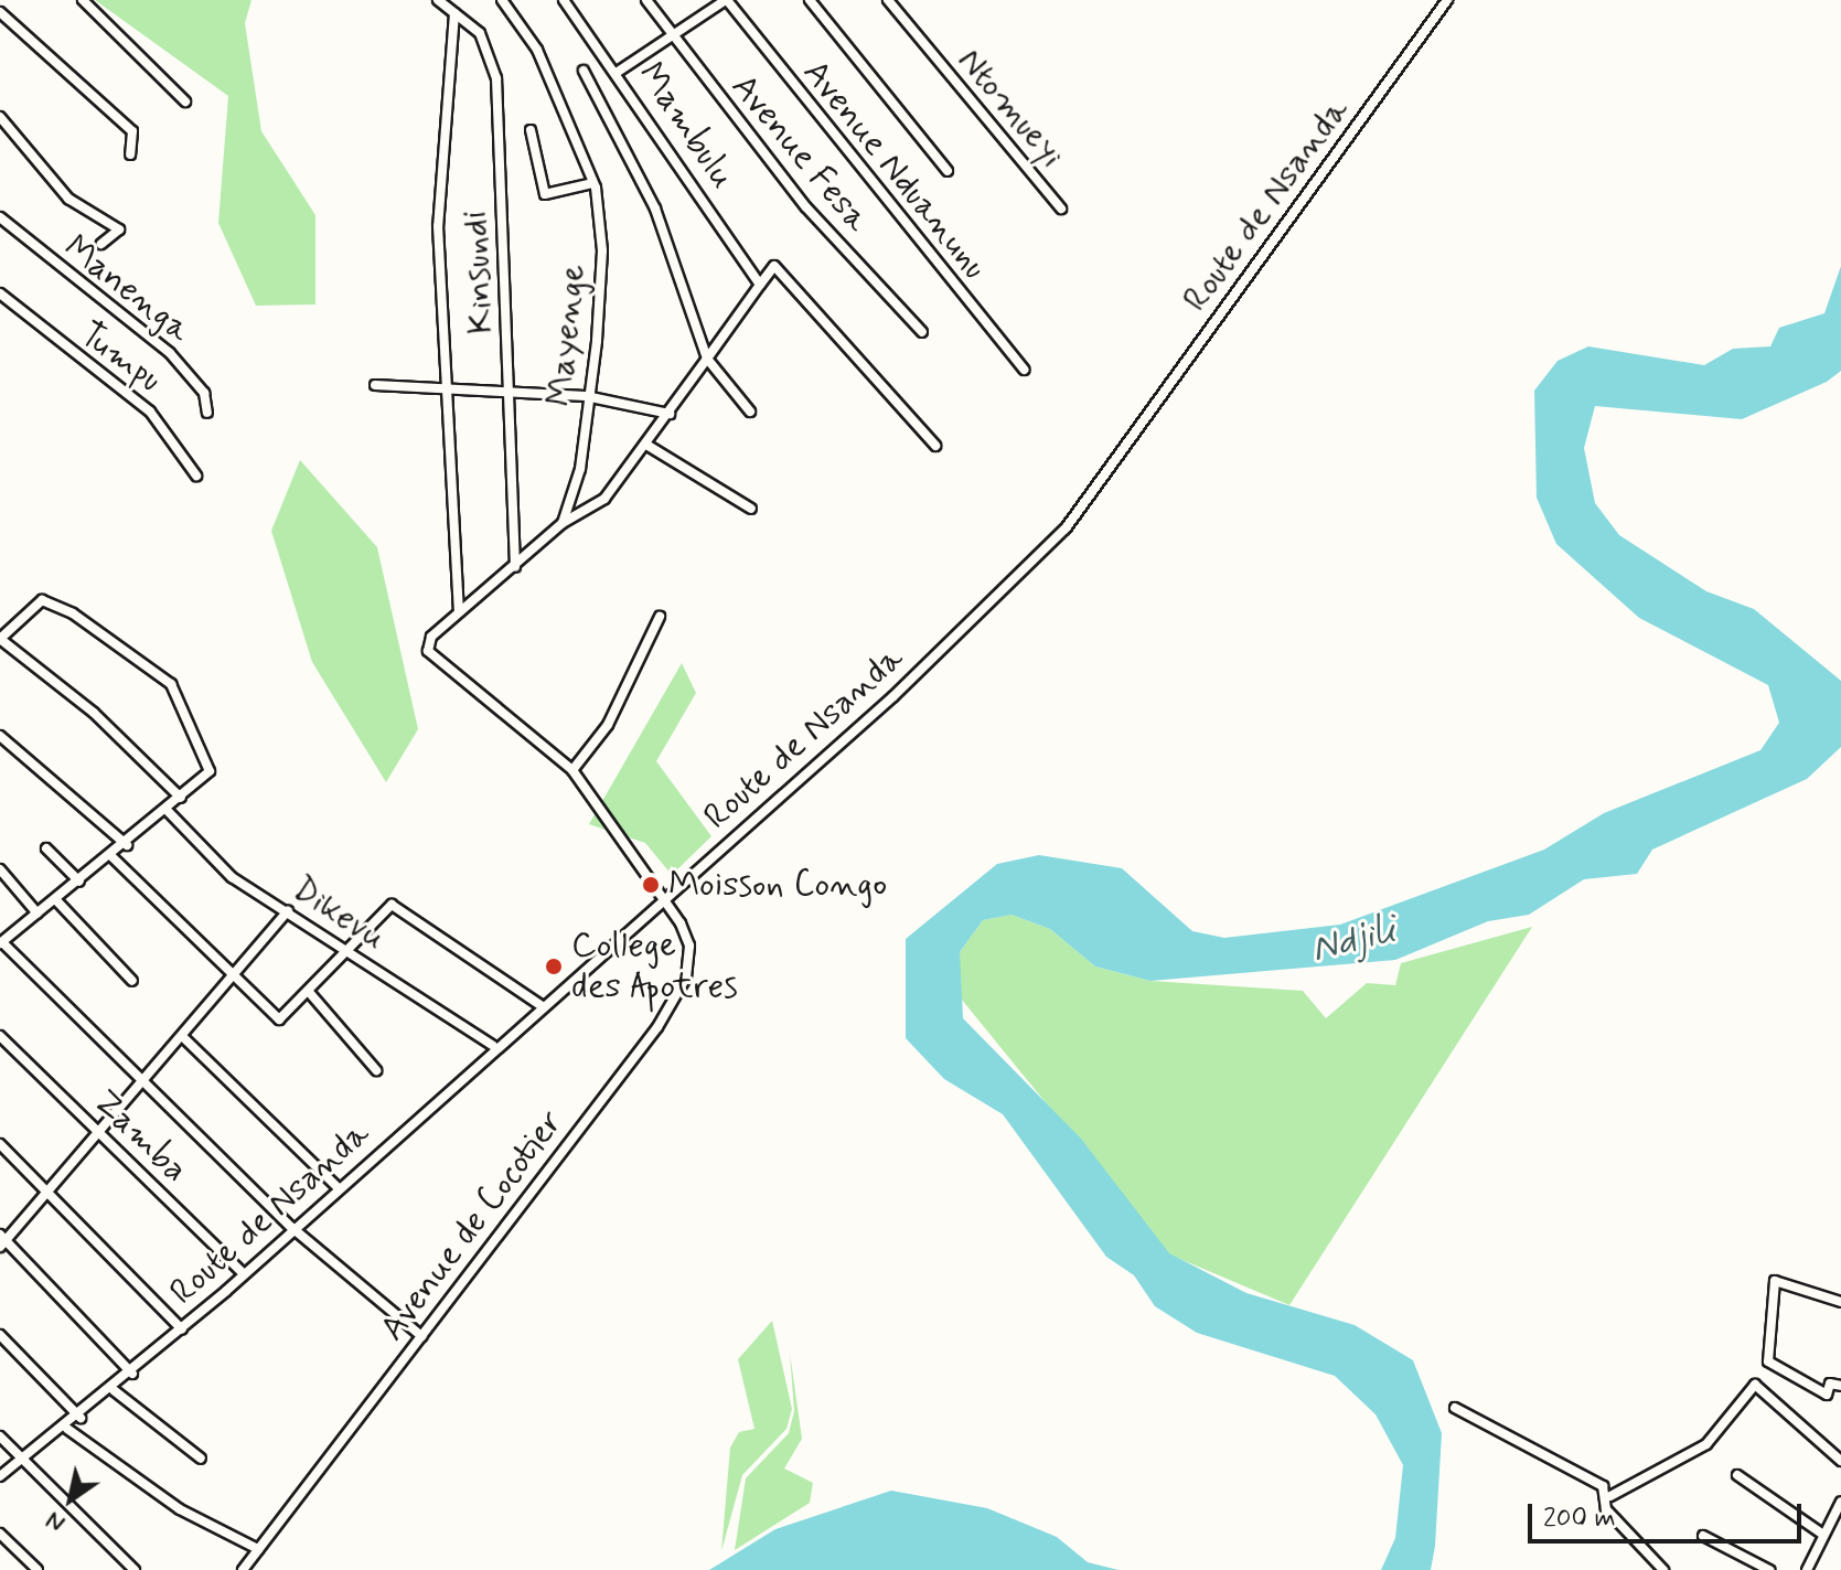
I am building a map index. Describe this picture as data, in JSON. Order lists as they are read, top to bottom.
{
  "streets": {
    "street": [
      "Ntomueyi",
      "Mambulu",
      "Avenue Fesa",
      "Avenue Nduanunu",
      "Route de Nsanda",
      "Kinsundi",
      "Manenga",
      "Mayenge",
      "Tumpu",
      "Dikevu",
      "Zamba",
      "Avenue de Cocotier"
    ]
  },
  "crossings": [
    ["Route de Nsanda", "Dikevu"],
    ["Route de Nsanda", "Zamba"],
    ["Route de Nsanda", "Avenue de Cocotier"],
    ["Kinsundi", "Mayenge"],
    ["Mayenge", "Avenue de Cocotier"]
  ],
  "water": ["Ndjili"],
  "places": ["Moisson Congo", "College des Apotres"],
  "scale_bar": "200 m",
  "north": "bottom left"
}
